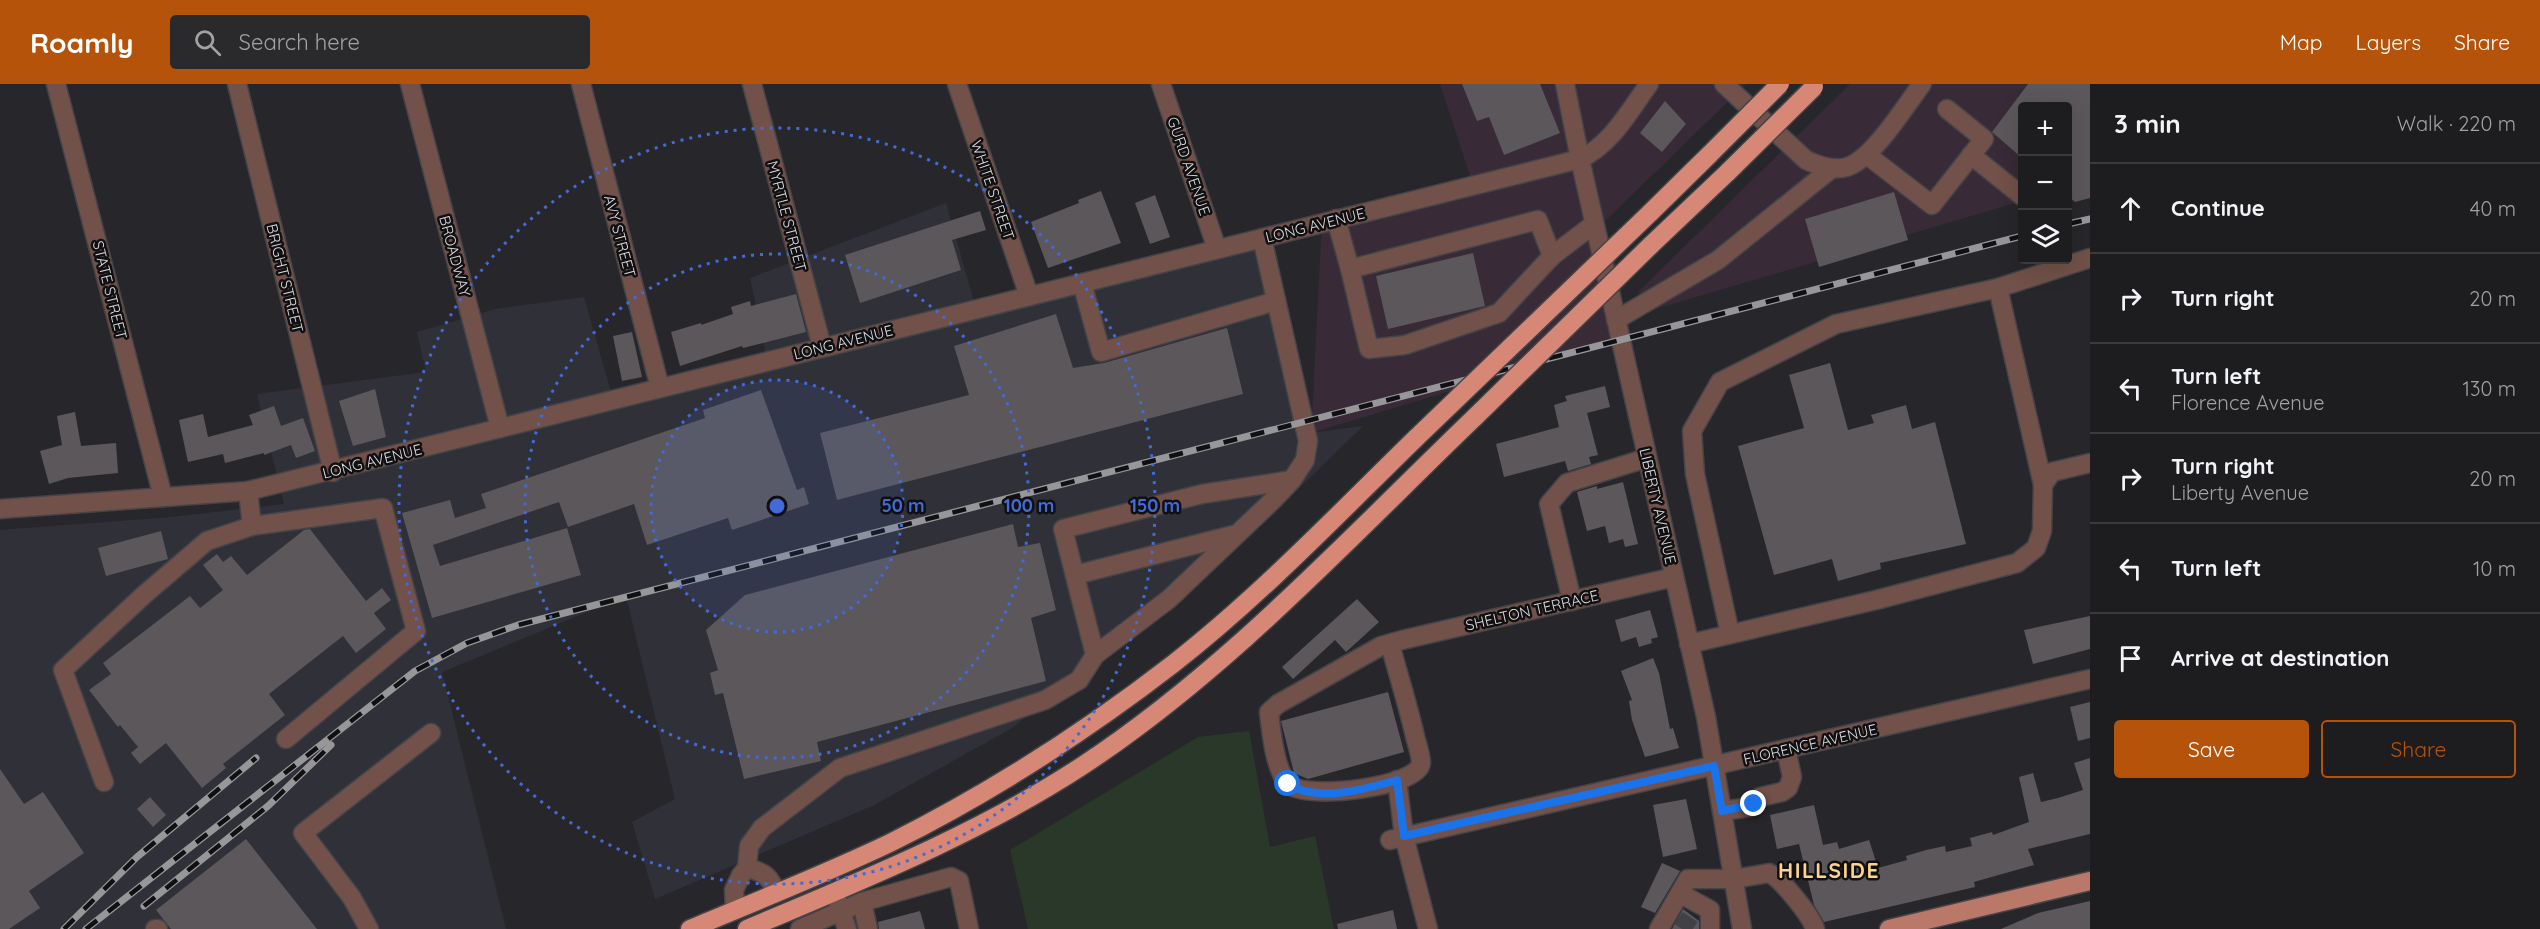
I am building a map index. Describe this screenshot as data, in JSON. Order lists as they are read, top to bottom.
{
  "streets": {
    "street": [
      "GURD AVENUE",
      "WHITE STREET",
      "MYRTLE STREET",
      "LONG AVENUE",
      "AVY STREET",
      "BROADWAY",
      "BRIGHT STREET",
      "STATE STREET",
      "LIBERTY AVENUE",
      "SHELTON TERRACE",
      "FLORENCE AVENUE"
    ]
  },
  "crossings": [
    ["GURD AVENUE", "LONG AVENUE"],
    ["WHITE STREET", "LONG AVENUE"],
    ["MYRTLE STREET", "LONG AVENUE"],
    ["LONG AVENUE", "AVY STREET"],
    ["LONG AVENUE", "BROADWAY"],
    ["LONG AVENUE", "BRIGHT STREET"],
    ["LONG AVENUE", "STATE STREET"],
    ["LONG AVENUE", "LIBERTY AVENUE"],
    ["LIBERTY AVENUE", "SHELTON TERRACE"],
    ["LIBERTY AVENUE", "FLORENCE AVENUE"]
  ],
  "districts": ["HILLSIDE"],
  "page": {
    "header": "Roamly",
    "search": "Search here",
    "nav": ["Map", "Layers", "Share"],
    "heading": ["3 min", "Walk · 220 m"],
    "map_buttons": ["+", "−"],
    "list": [
      ["Continue", "40 m"],
      ["Turn right", "20 m"],
      ["Turn left", "Florence Avenue", "130 m"],
      ["Turn right", "Liberty Avenue", "20 m"],
      ["Turn left", "10 m"],
      "Arrive at destination"
    ],
    "buttons": ["Save", "Share"]
  },
  "rings": ["50 m", "100 m", "150 m"]
}
